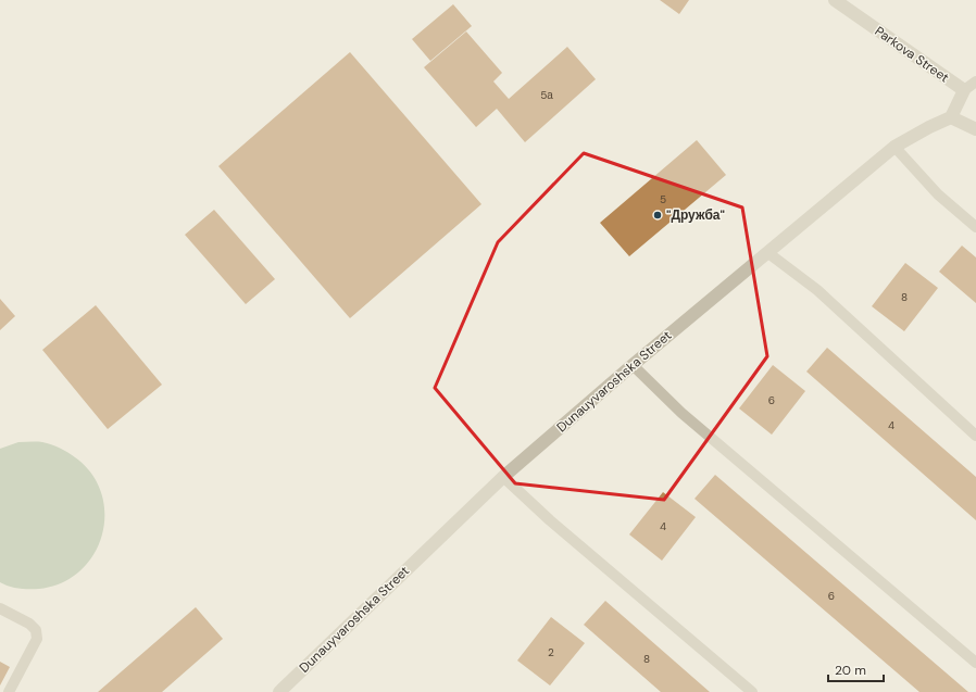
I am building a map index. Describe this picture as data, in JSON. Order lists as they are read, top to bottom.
{
  "streets": {
    "street": ["Parkova Street", "Dunauyvaroshska Street"]
  },
  "places": ["\"Дружба\""],
  "house_numbers": [
    "5а",
    "5",
    "8",
    "6",
    "4",
    "4",
    "6",
    "2",
    "8"
  ],
  "scale_bar": "20 m"
}
